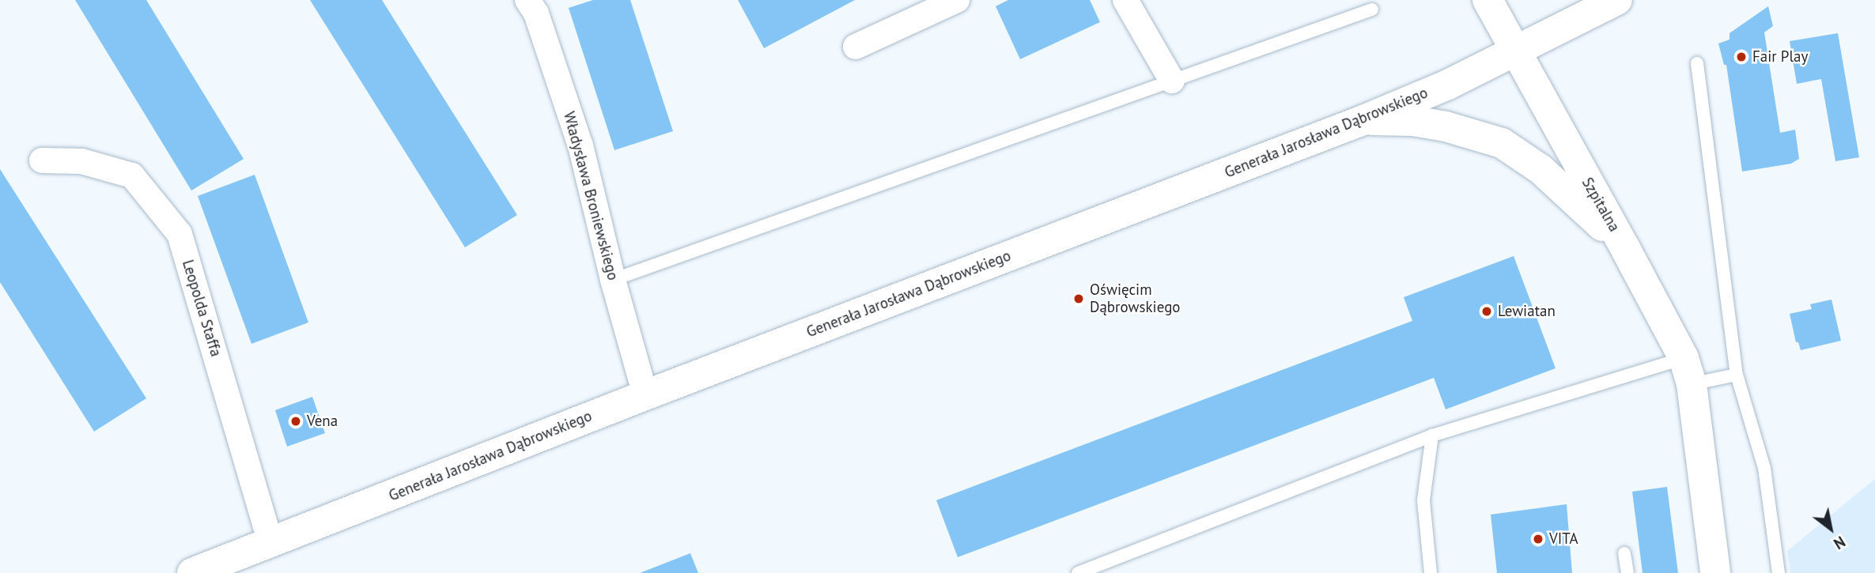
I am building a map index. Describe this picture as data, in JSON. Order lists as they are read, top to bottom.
{
  "streets": {
    "street": [
      "Generała Jarosława Dąbrowskiego",
      "Władysława Broniewskiego",
      "Szpitalna",
      "Leopolda Staffa"
    ]
  },
  "crossings": [
    ["Generała Jarosława Dąbrowskiego", "Władysława Broniewskiego"],
    ["Generała Jarosława Dąbrowskiego", "Szpitalna"],
    ["Generała Jarosława Dąbrowskiego", "Leopolda Staffa"]
  ],
  "places": [
    "Fair Play",
    "Oświęcim Dąbrowskiego",
    "Lewiatan",
    "Vena",
    "VITA"
  ],
  "north": "bottom right"
}
